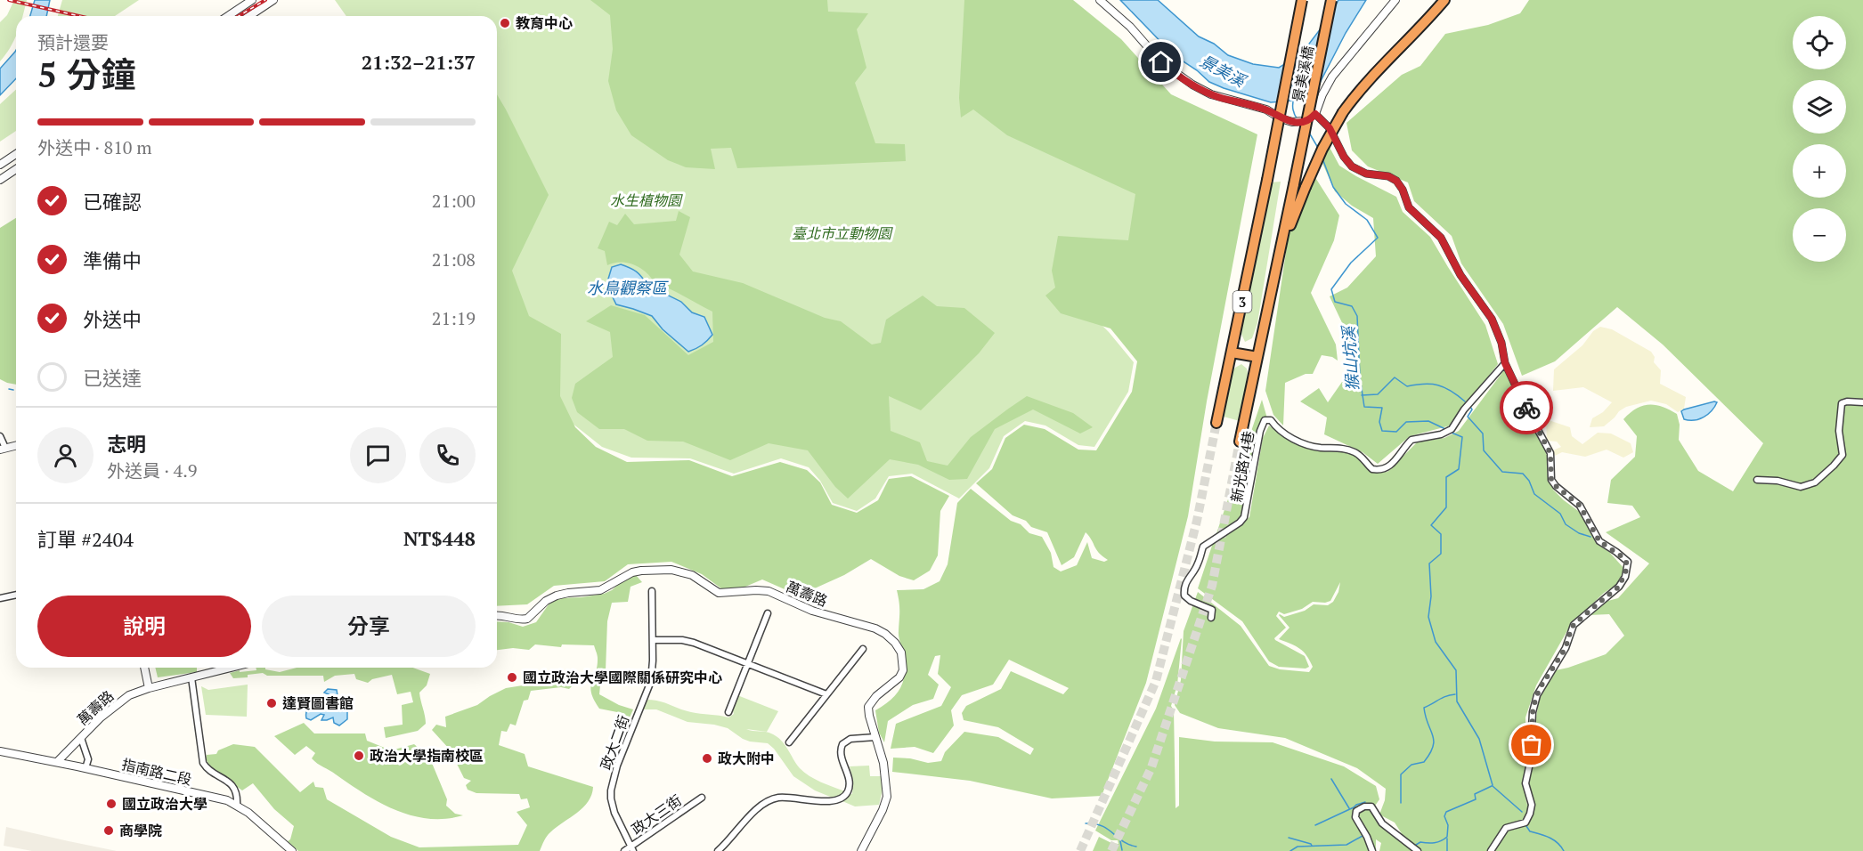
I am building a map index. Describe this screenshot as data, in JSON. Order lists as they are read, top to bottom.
{
  "streets": {
    "highway": ["景美溪橋", "3"],
    "street": [
      "新光路74巷",
      "萬壽路",
      "政大二街",
      "指南路二段",
      "政大三街"
    ]
  },
  "crossings": [
    ["景美溪橋", "3"],
    ["萬壽路", "指南路二段"],
    ["政大二街", "政大三街"]
  ],
  "water": ["景美溪", "水鳥觀察區", "猴山坑溪"],
  "parks": ["水生植物園", "臺北市立動物園"],
  "places": [
    "教育中心",
    "國立政治大學國際關係研究中心",
    "達賢圖書館",
    "政治大學指南校區",
    "政大附中",
    "國立政治大學",
    "商學院"
  ],
  "page": {
    "map_buttons": ["+", "−"],
    "heading": ["5 分鐘", "預計還要", "21:32–21:37"],
    "panel": [
      "志明",
      "外送員 · 4.9",
      "訂單 #2404",
      "NT$448"
    ],
    "bar": "外送中 · 810 m",
    "list": [
      ["已確認", "21:00"],
      ["準備中", "21:08"],
      ["外送中", "21:19"],
      "已送達"
    ],
    "buttons": ["說明", "分享"]
  }
}
